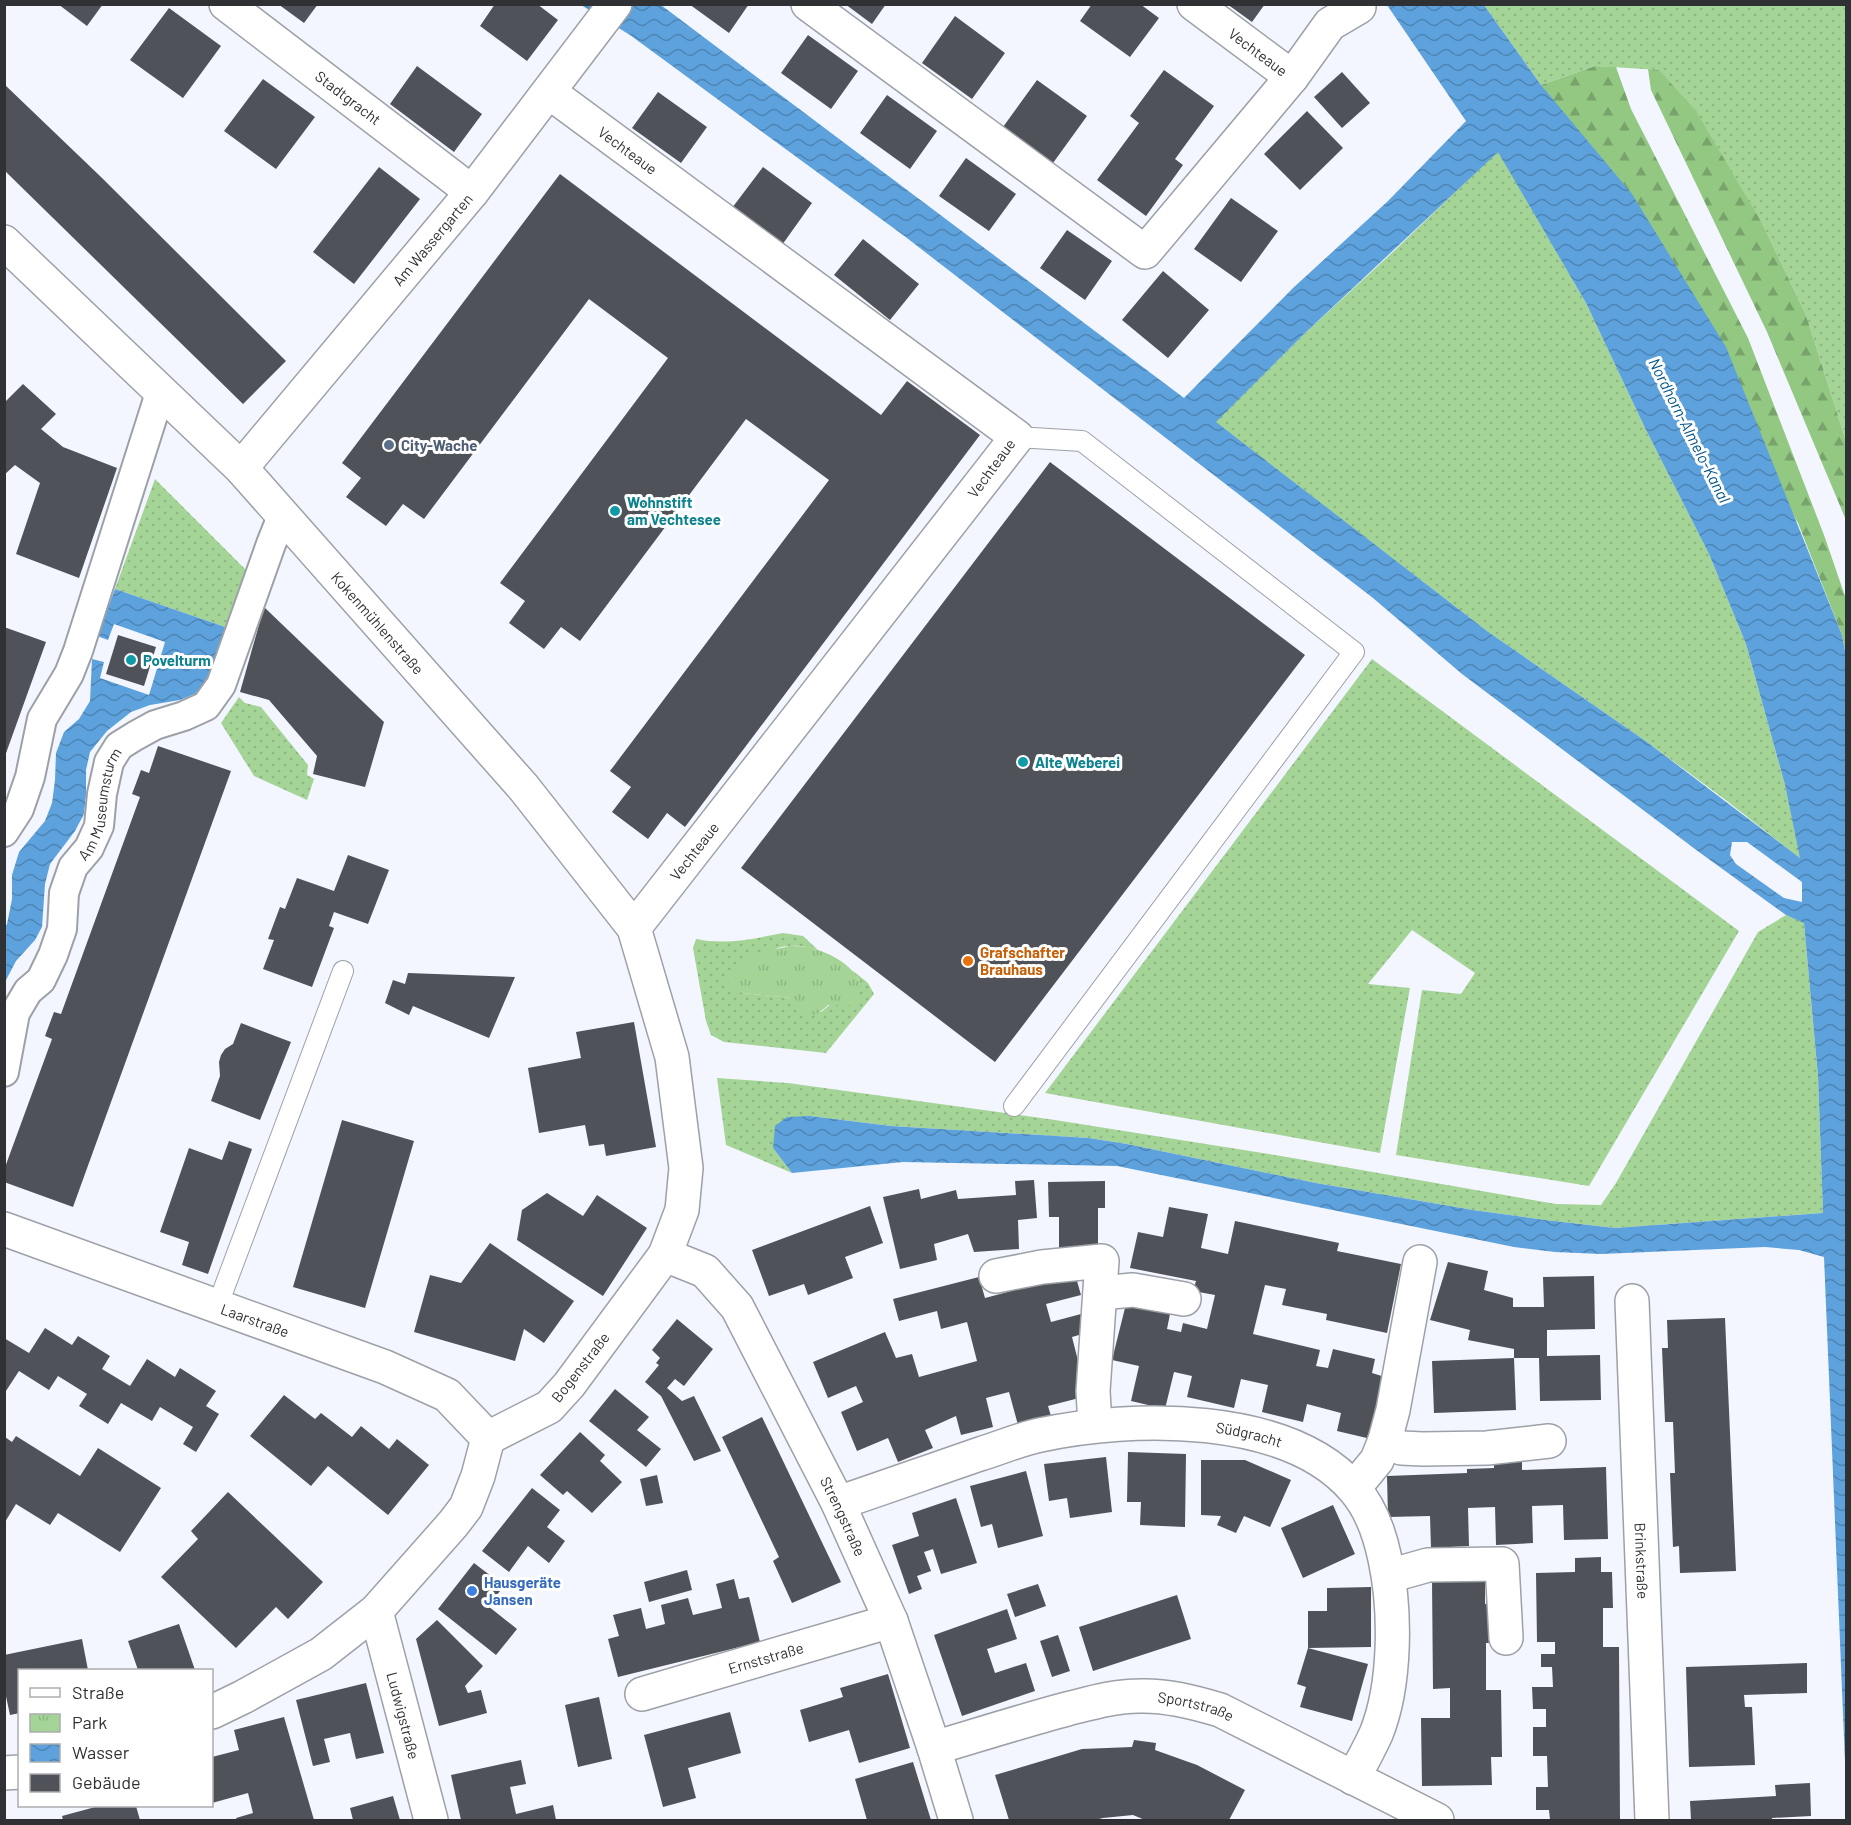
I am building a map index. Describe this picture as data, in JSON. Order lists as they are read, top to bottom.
{
  "streets": {
    "street": [
      "Vechteaue",
      "Stadtgracht",
      "Am Wassergarten",
      "Kokenmühlenstraße",
      "Am Museumsturm",
      "Laarstraße",
      "Bogenstraße",
      "Südgracht",
      "Strengstraße",
      "Brinkstraße",
      "Ernststraße",
      "Sportstraße",
      "Ludwigstraße"
    ]
  },
  "crossings": [
    ["Vechteaue", "Am Wassergarten"],
    ["Vechteaue", "Kokenmühlenstraße"],
    ["Stadtgracht", "Am Wassergarten"],
    ["Am Wassergarten", "Kokenmühlenstraße"],
    ["Kokenmühlenstraße", "Am Museumsturm"],
    ["Kokenmühlenstraße", "Bogenstraße"],
    ["Laarstraße", "Bogenstraße"],
    ["Bogenstraße", "Strengstraße"],
    ["Südgracht", "Strengstraße"],
    ["Südgracht", "Sportstraße"],
    ["Strengstraße", "Ernststraße"],
    ["Strengstraße", "Sportstraße"]
  ],
  "water": ["Nordhorn-Almelo-Kanal"],
  "places": [
    "City-Wache",
    "Wohnstift am Vechtesee",
    "Povelturm",
    "Alte Weberei",
    "Grafschafter Brauhaus",
    "Hausgeräte Jansen"
  ],
  "legend": [
    "Straße",
    "Park",
    "Wasser",
    "Gebäude"
  ]
}
